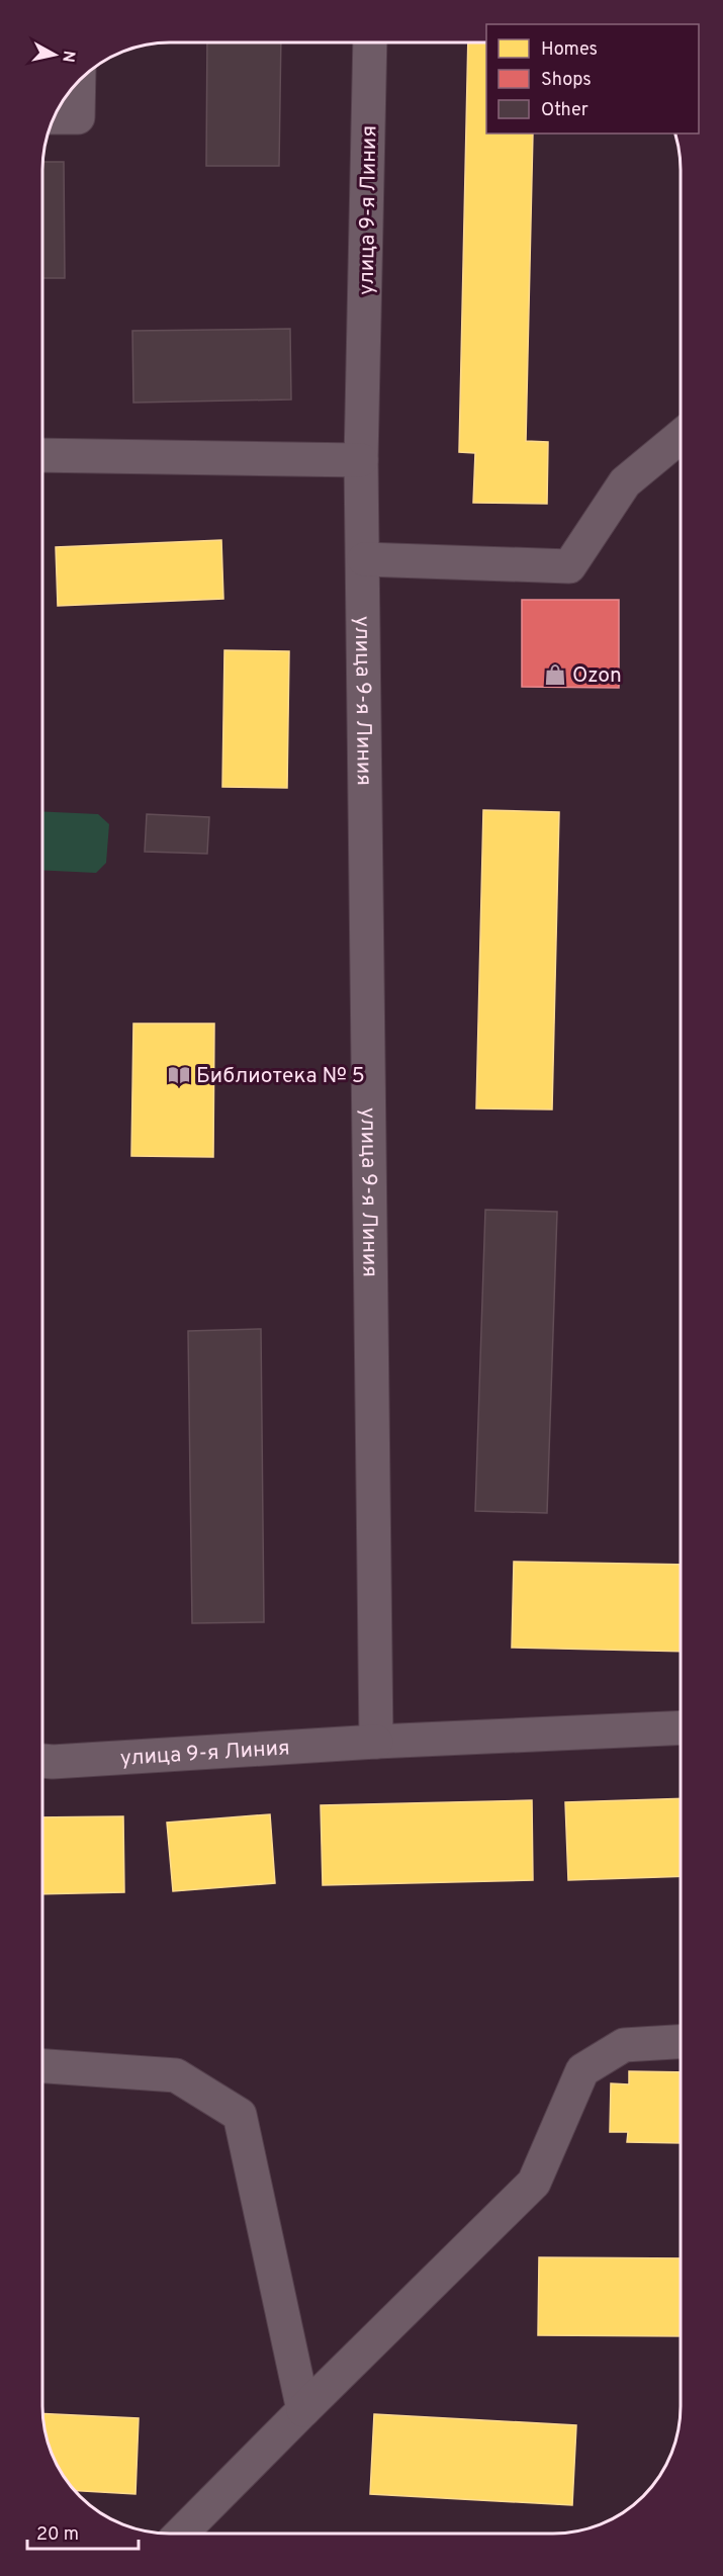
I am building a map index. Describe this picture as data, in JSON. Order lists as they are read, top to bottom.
{
  "streets": {
    "street": ["улица 9-я Линия"]
  },
  "places": {
    "shop": ["Ozon"],
    "library": ["Библиотека № 5"]
  },
  "legend": ["Homes", "Shops", "Other"],
  "scale_bar": "20 m",
  "north": "right"
}
